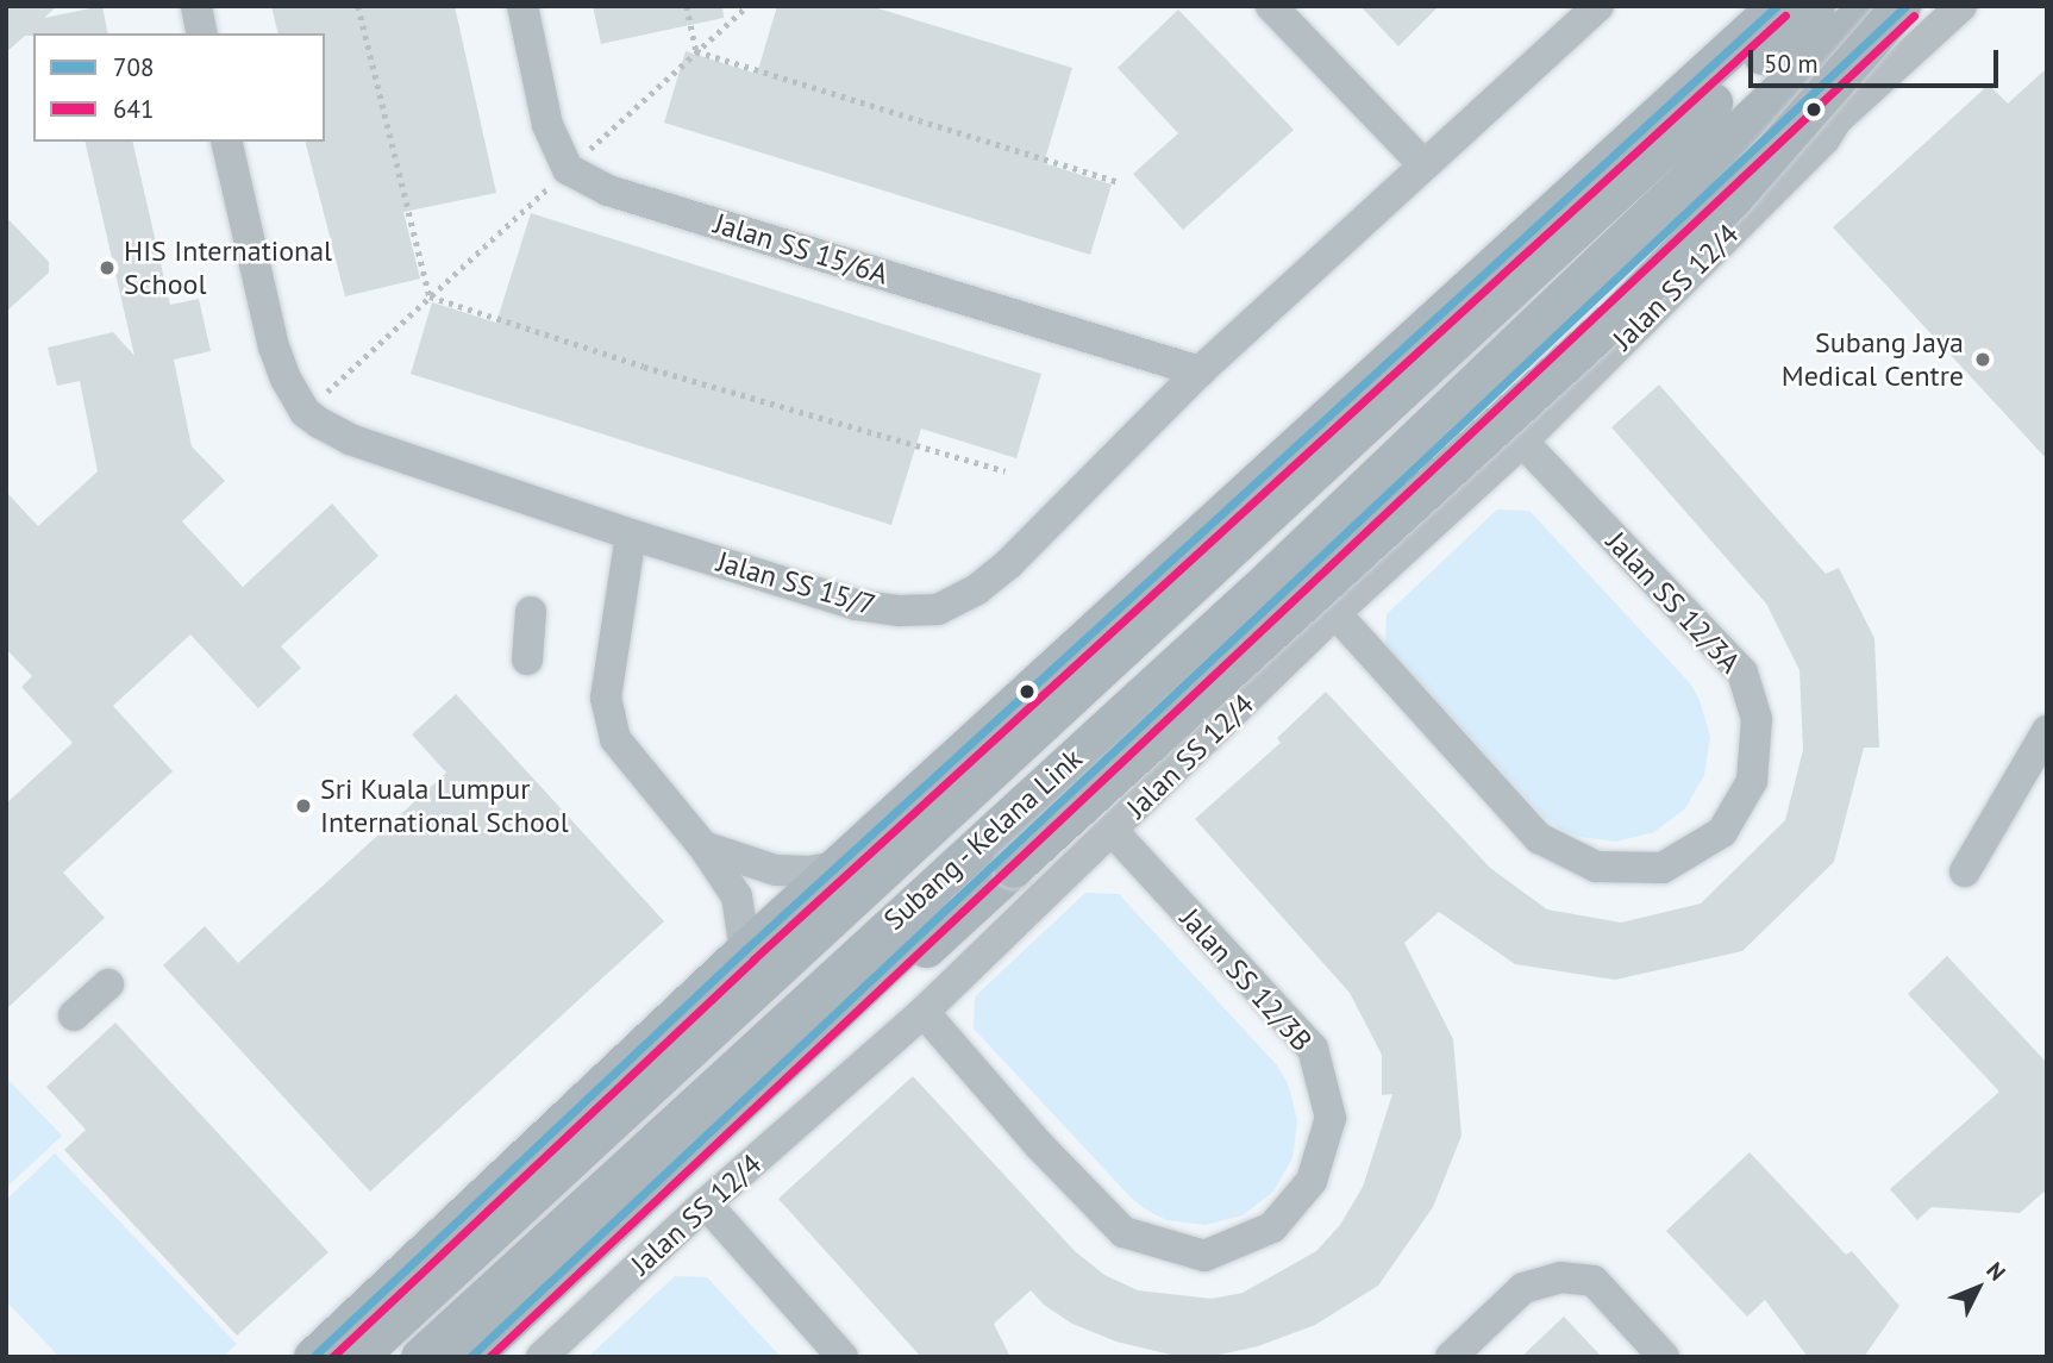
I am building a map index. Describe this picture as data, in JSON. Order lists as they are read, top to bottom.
{
  "streets": {
    "main road": ["Subang - Kelana Link"],
    "street": [
      "Jalan SS 15/6A",
      "Jalan SS 12/4",
      "Jalan SS 15/7",
      "Jalan SS 12/3A",
      "Jalan SS 12/3B"
    ]
  },
  "crossings": [
    ["Jalan SS 15/6A", "Jalan SS 15/7"],
    ["Jalan SS 12/4", "Jalan SS 12/3A"],
    ["Jalan SS 12/4", "Jalan SS 12/3B"]
  ],
  "places": ["HIS International School", "Subang Jaya Medical Centre", "Sri Kuala Lumpur International School"],
  "lines": ["transit line 708", "transit line 641"],
  "legend": ["708", "641"],
  "scale_bar": "50 m",
  "north": "top right"
}
